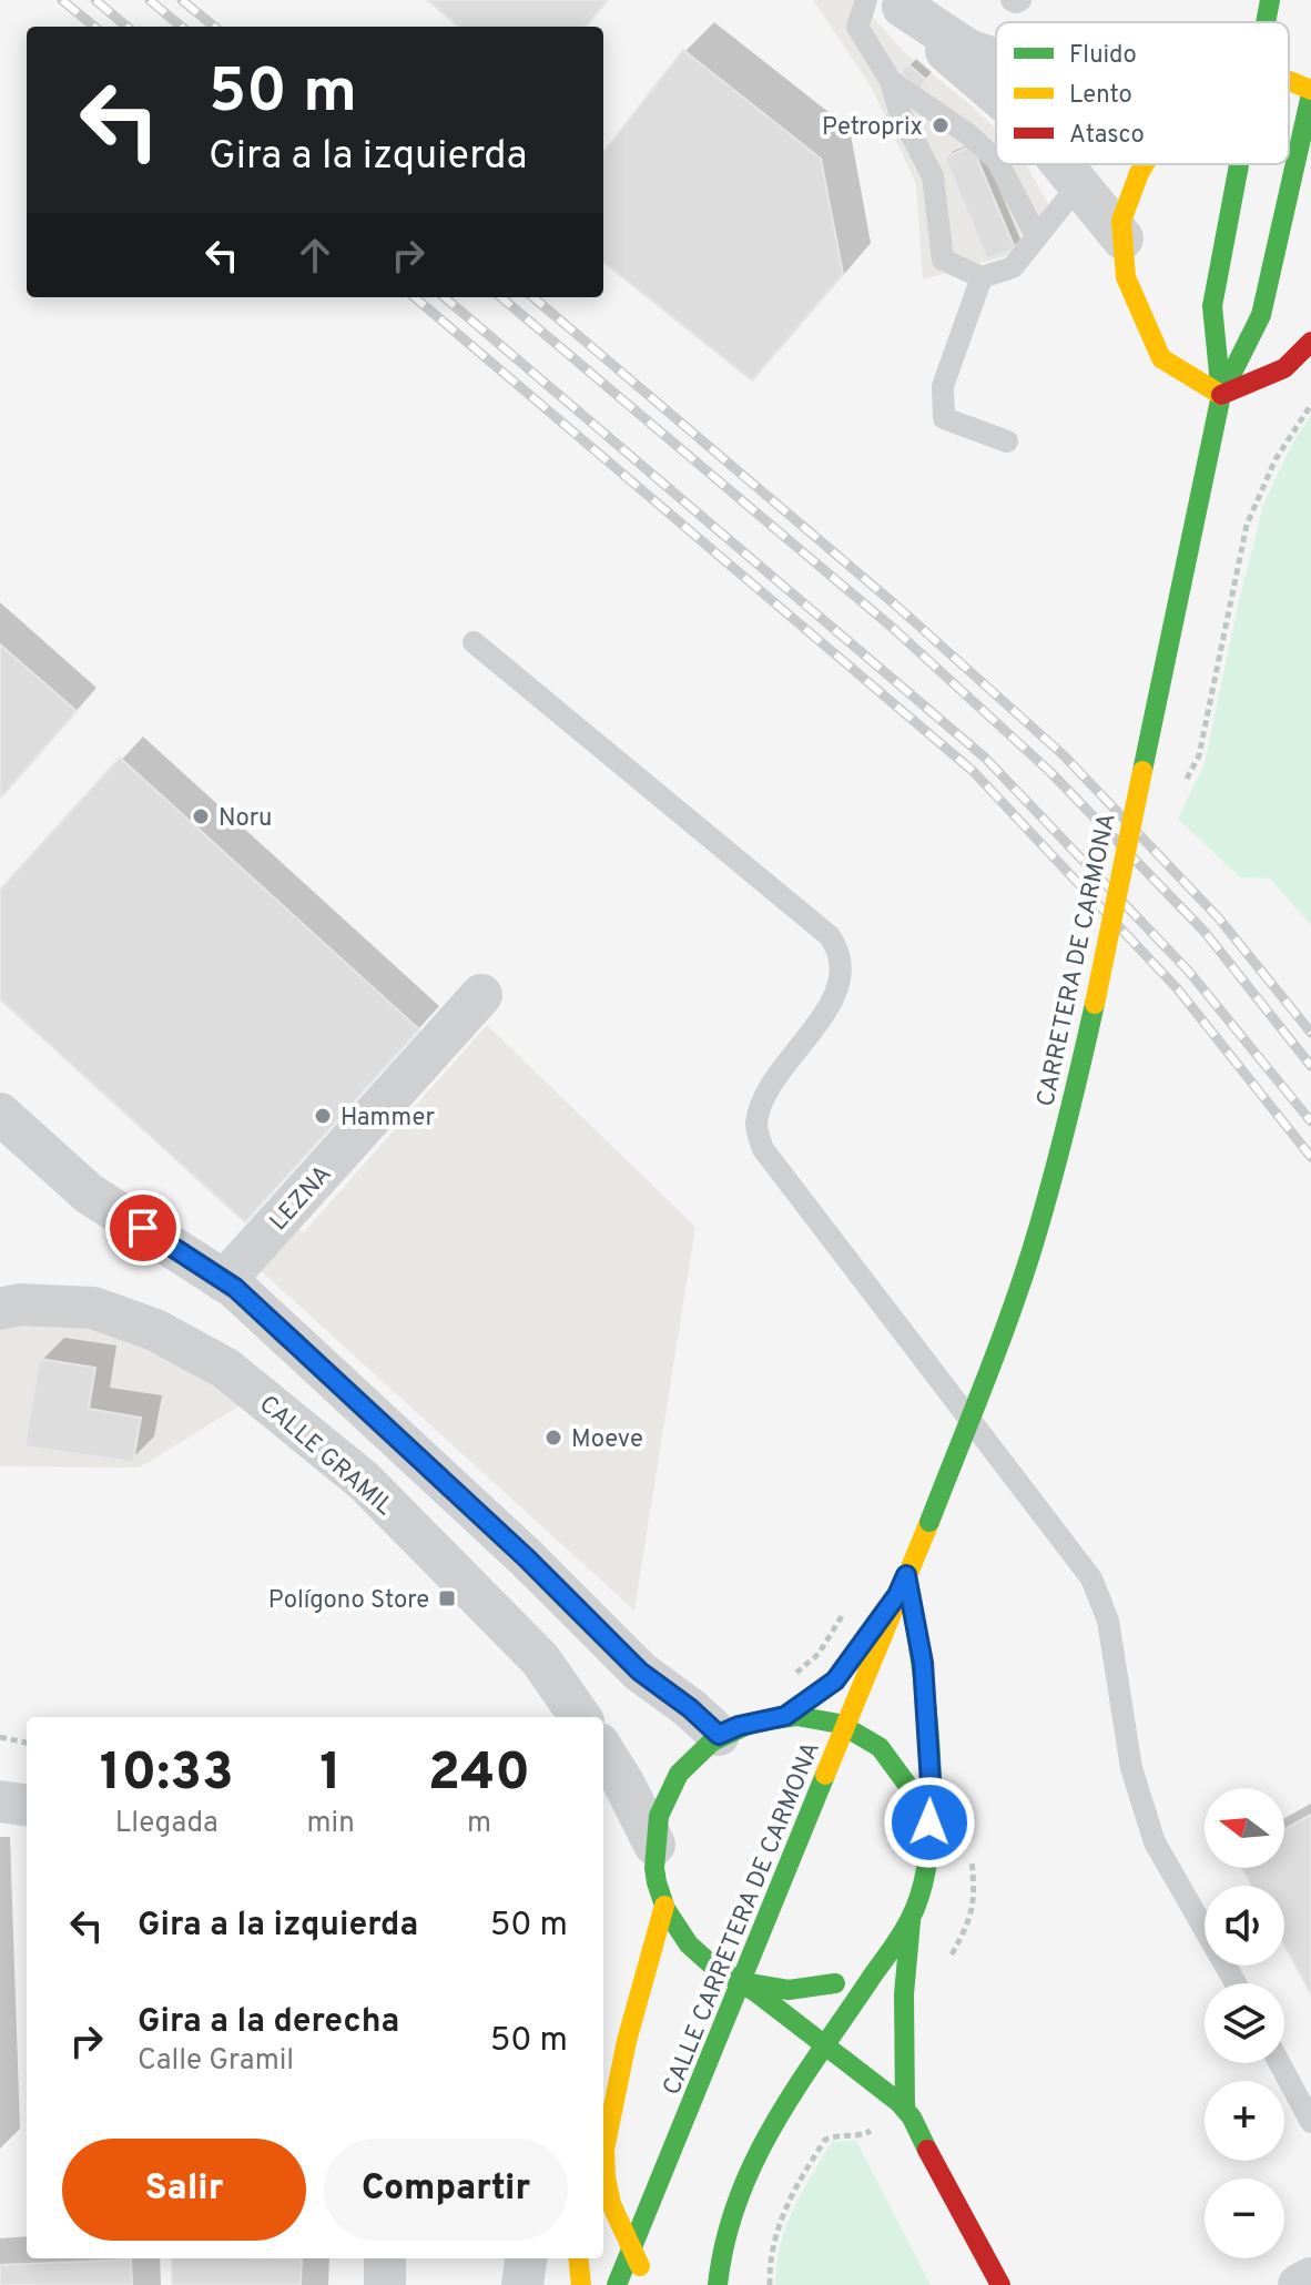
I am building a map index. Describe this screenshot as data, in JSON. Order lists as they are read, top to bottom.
{
  "streets": {
    "main road": ["CARRETERA DE CARMONA", "CALLE CARRETERA DE CARMONA"],
    "street": ["LEZNA", "CALLE GRAMIL"]
  },
  "crossings": [
    ["CARRETERA DE CARMONA", "CALLE CARRETERA DE CARMONA"]
  ],
  "places": {
    "other": [
      "Petroprix",
      "Noru",
      "Hammer",
      "Moeve"
    ],
    "transit": ["Polígono Store"]
  },
  "legend": ["Fluido", "Lento", "Atasco"],
  "north": "left",
  "page": {
    "turn": ["50 m", "Gira a la izquierda"],
    "eta": [
      "10:33",
      "Llegada",
      "1",
      "min",
      "240",
      "m"
    ],
    "map_buttons": ["+", "−"],
    "list": [
      {
        "name": "Gira a la izquierda",
        "value": "50 m"
      },
      {
        "name": "Gira a la derecha",
        "note": "Calle Gramil",
        "value": "50 m"
      }
    ],
    "buttons": ["Salir", "Compartir"]
  }
}
